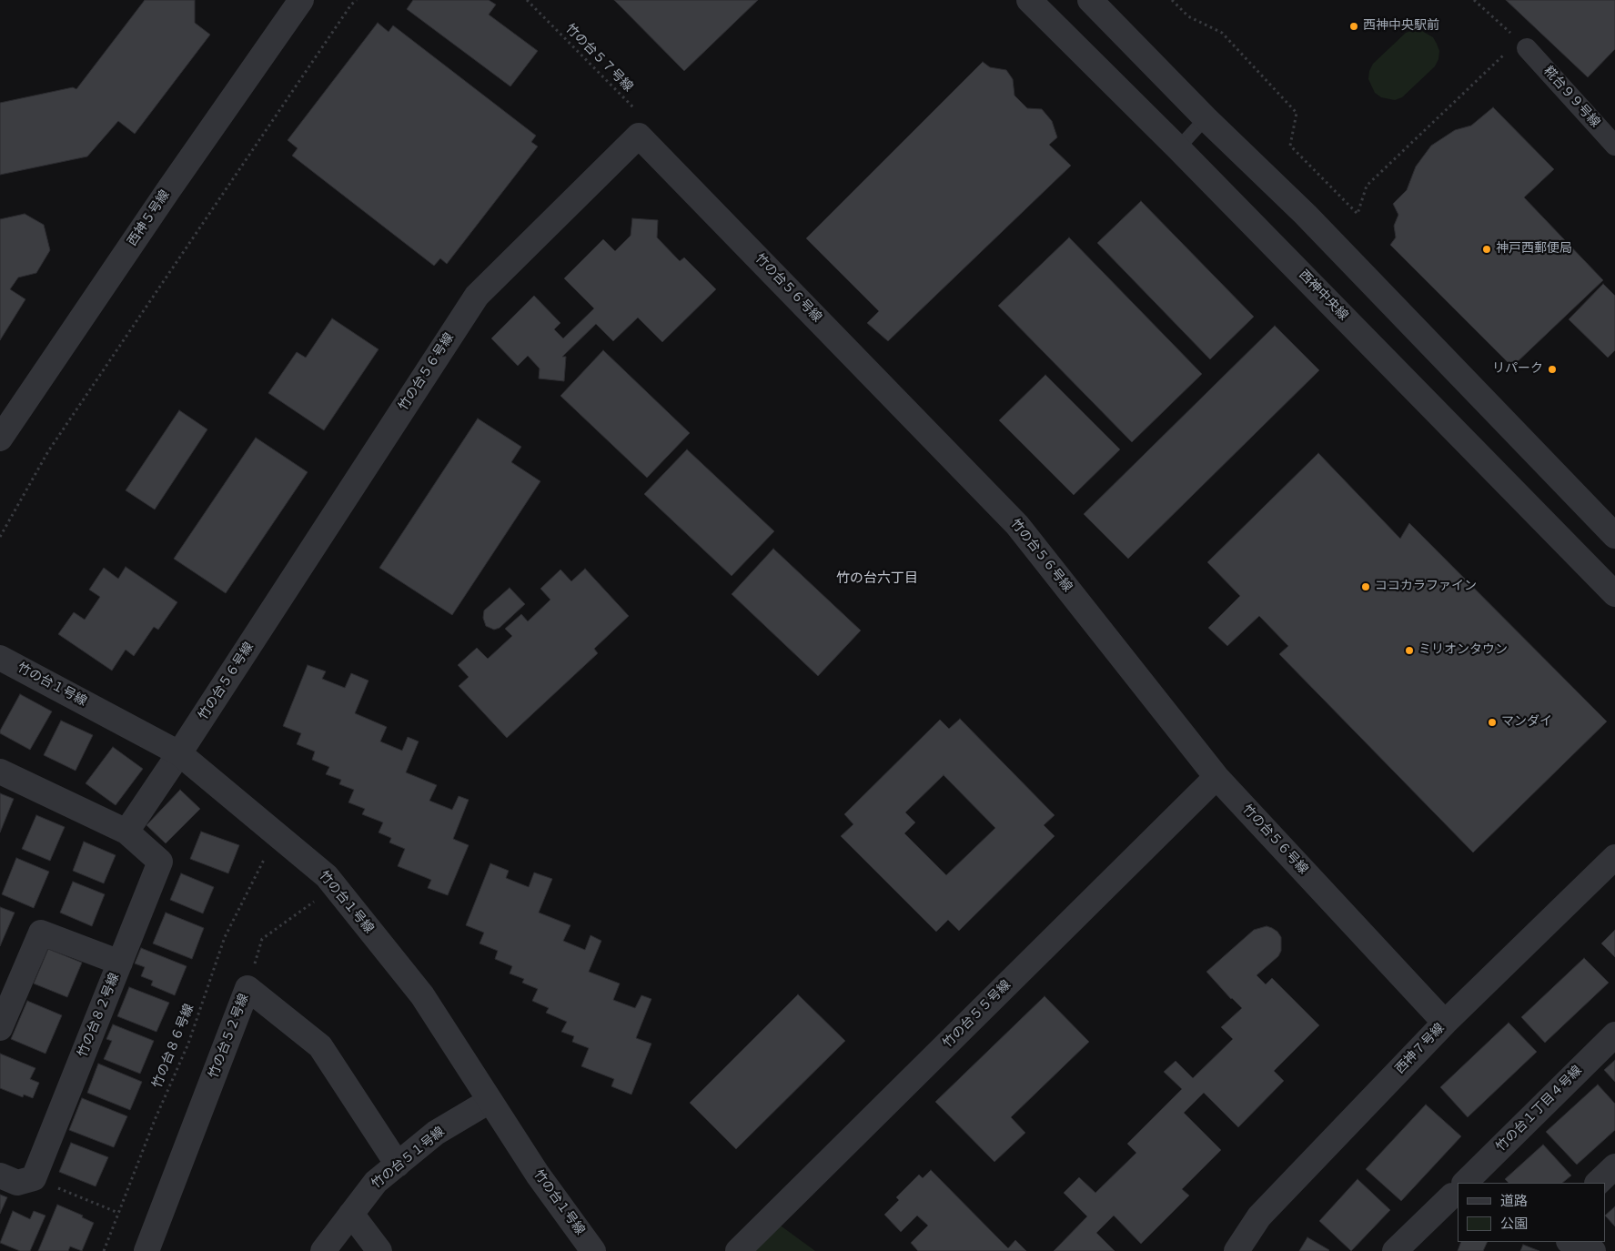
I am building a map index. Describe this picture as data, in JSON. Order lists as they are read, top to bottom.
{
  "streets": {
    "street": [
      "糀台９９号線",
      "西神５号線",
      "竹の台５６号線",
      "西神中央線",
      "竹の台１号線",
      "竹の台５５号線",
      "竹の台８２号線",
      "竹の台５２号線",
      "西神７号線",
      "竹の台１丁目４号線",
      "竹の台５１号線"
    ],
    "path": ["竹の台５７号線", "竹の台８６号線"]
  },
  "crossings": [
    ["竹の台５７号線", "竹の台５６号線"],
    ["竹の台５６号線", "竹の台１号線"],
    ["竹の台５６号線", "竹の台５５号線"],
    ["竹の台５６号線", "西神７号線"],
    ["竹の台１号線", "竹の台５１号線"],
    ["竹の台５２号線", "竹の台５１号線"]
  ],
  "districts": ["竹の台六丁目"],
  "places": [
    "西神中央駅前",
    "神戸西郵便局",
    "リパーク",
    "ココカラファイン",
    "ミリオンタウン",
    "マンダイ"
  ],
  "legend": ["道路", "公園"]
}
